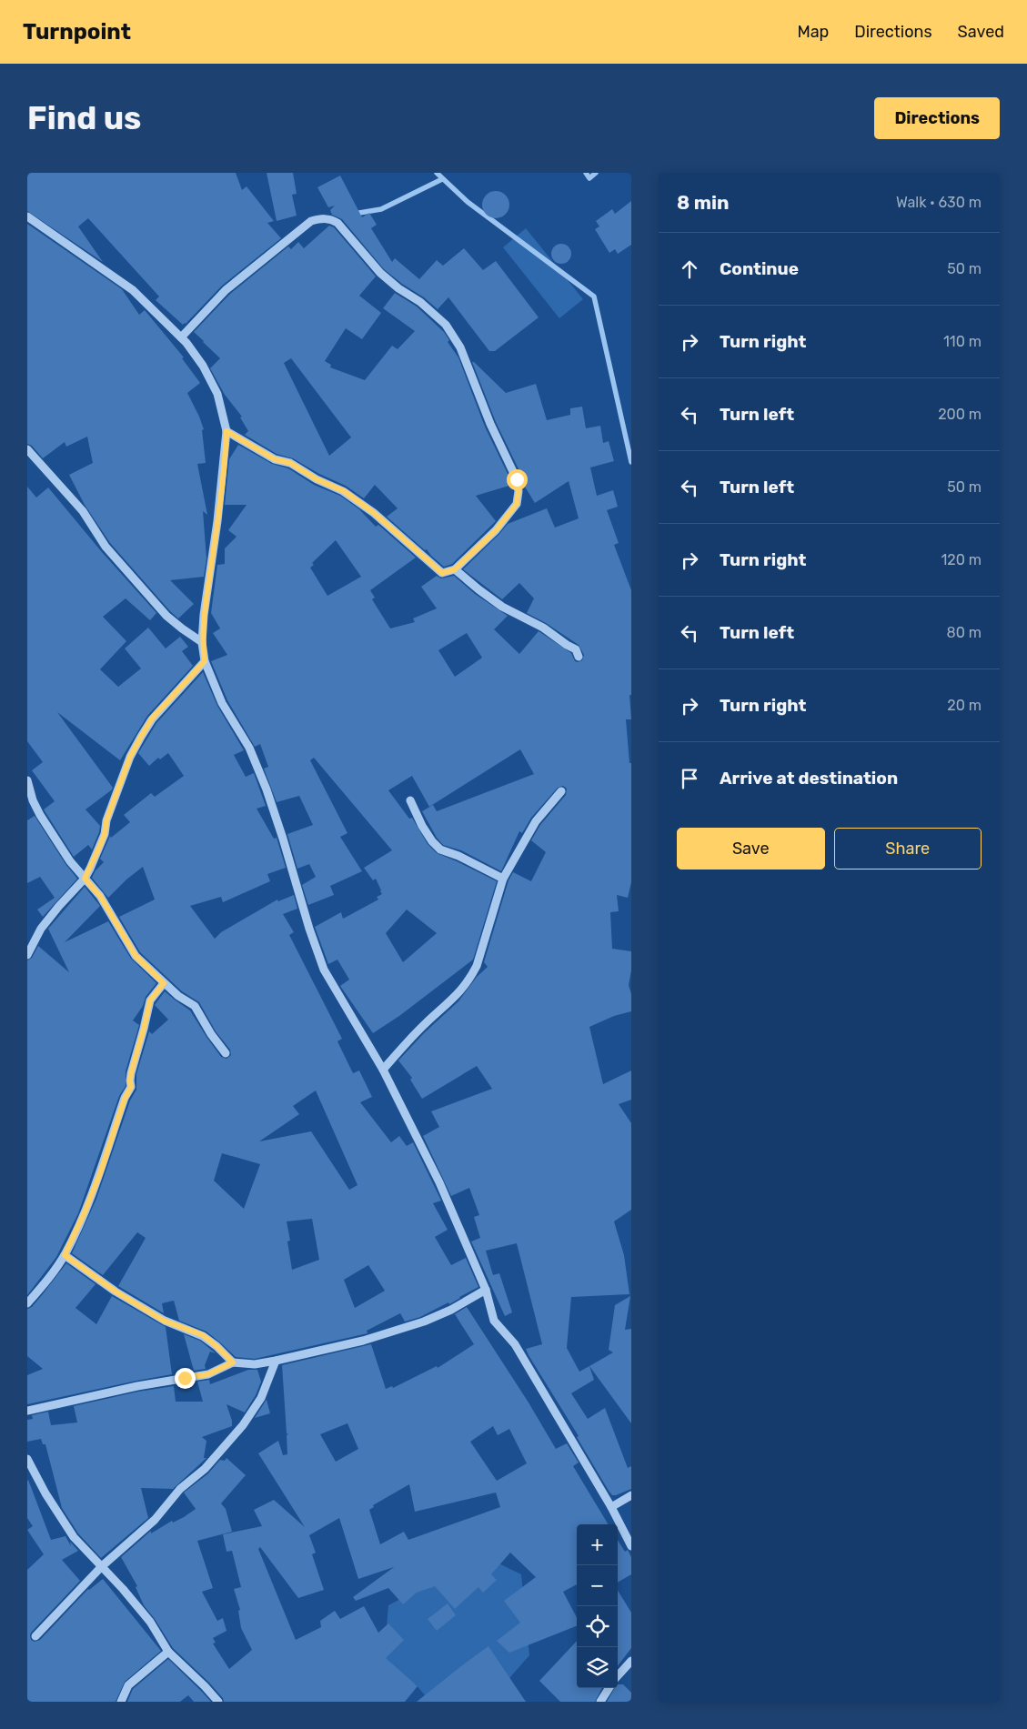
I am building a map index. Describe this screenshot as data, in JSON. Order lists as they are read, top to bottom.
{
  "page": {
    "header": "Turnpoint",
    "nav": ["Map", "Directions", "Saved"],
    "buttons": [
      "Directions",
      ["Save", "Share"]
    ],
    "title": "Find us",
    "heading": ["8 min", "Walk · 630 m"],
    "list": [
      ["Continue", "50 m"],
      ["Turn right", "110 m"],
      ["Turn left", "200 m"],
      ["Turn left", "50 m"],
      ["Turn right", "120 m"],
      ["Turn left", "80 m"],
      ["Turn right", "20 m"],
      "Arrive at destination"
    ],
    "map_buttons": ["+", "−"]
  }
}
